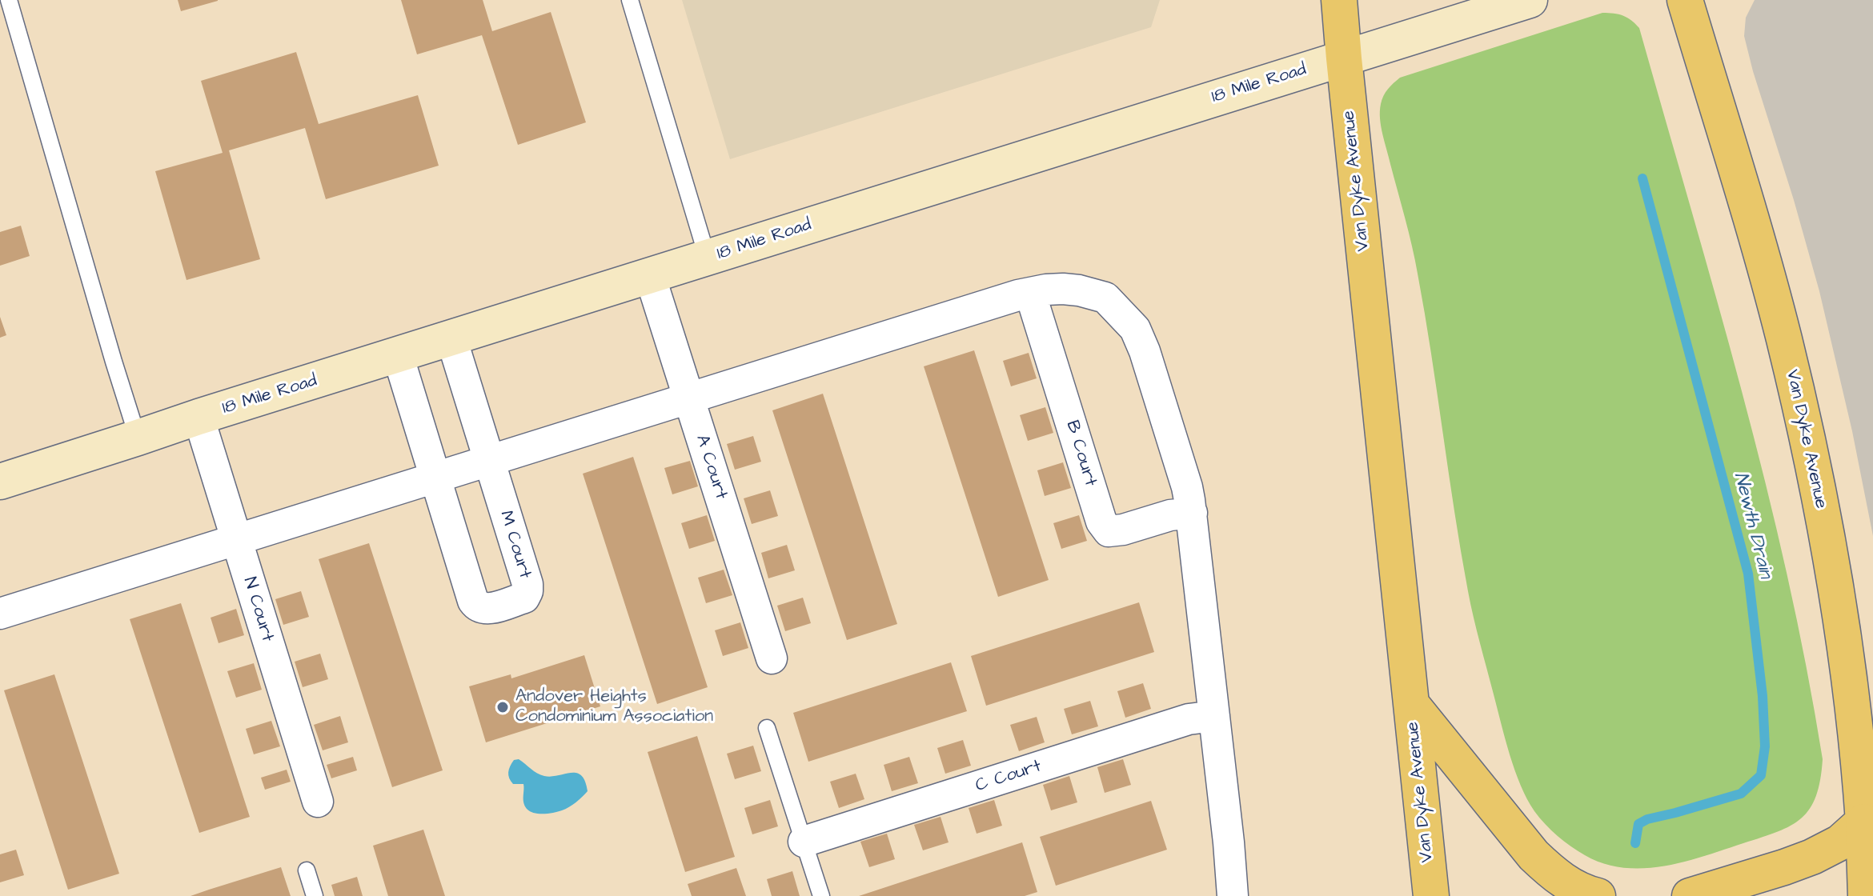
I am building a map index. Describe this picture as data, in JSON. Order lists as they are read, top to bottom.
{
  "streets": {
    "main road": ["Van Dyke Avenue"],
    "street": [
      "18 Mile Road",
      "B Court",
      "A Court",
      "M Court",
      "N Court",
      "C Court"
    ]
  },
  "crossings": [
    ["18 Mile Road", "Van Dyke Avenue"],
    ["18 Mile Road", "A Court"],
    ["18 Mile Road", "M Court"],
    ["18 Mile Road", "N Court"]
  ],
  "water": ["Newth Drain"],
  "places": ["Andover Heights Condominium Association"]
}
